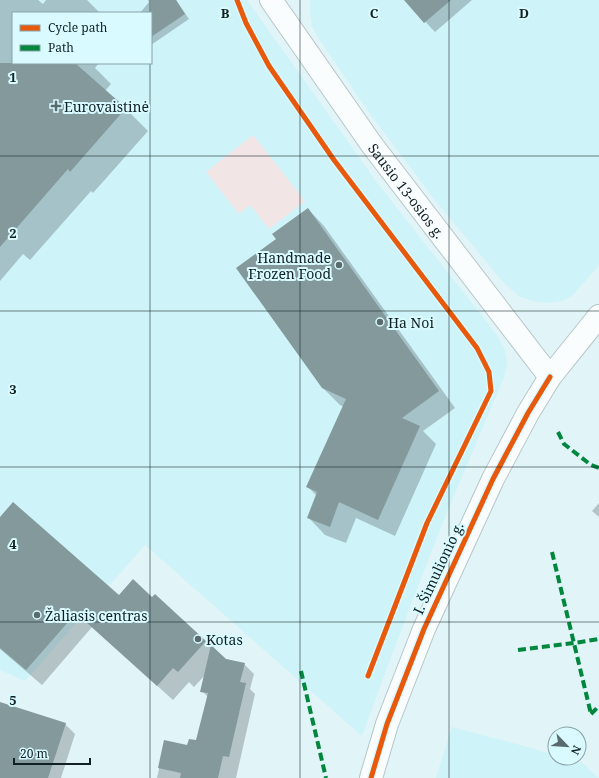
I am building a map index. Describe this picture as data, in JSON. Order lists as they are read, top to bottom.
{
  "streets": {
    "street": ["Sausio 13-osios g.", "I. Šimulionio g."]
  },
  "crossings": [
    ["Sausio 13-osios g.", "I. Šimulionio g."]
  ],
  "places": {
    "health": ["Eurovaistinė"],
    "other": [
      "Handmade Frozen Food",
      "Ha Noi",
      "Žaliasis centras",
      "Kotas"
    ]
  },
  "legend": ["Cycle path", "Path"],
  "scale_bar": "20 m",
  "north": "bottom right",
  "grid": {
    "columns": ["B", "C", "D"],
    "rows": [
      "1",
      "2",
      "3",
      "4",
      "5"
    ]
  }
}
